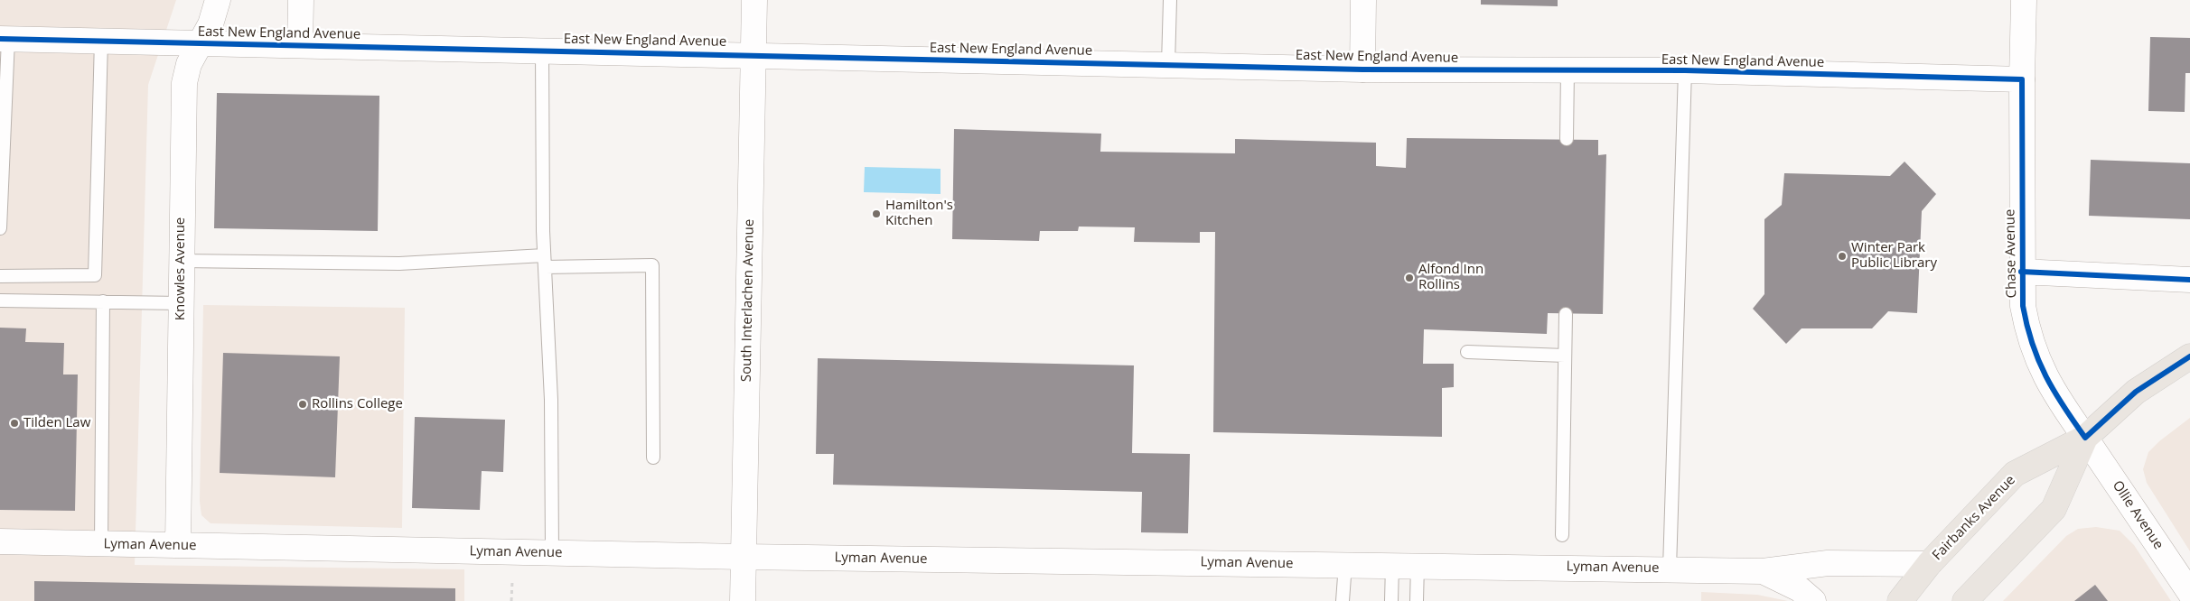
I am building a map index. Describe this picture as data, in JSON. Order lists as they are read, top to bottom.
{
  "streets": {
    "main road": ["Fairbanks Avenue"],
    "street": [
      "East New England Avenue",
      "Chase Avenue",
      "Knowles Avenue",
      "South Interlachen Avenue",
      "Ollie Avenue",
      "Lyman Avenue"
    ]
  },
  "crossings": [
    ["East New England Avenue", "Chase Avenue"],
    ["East New England Avenue", "Knowles Avenue"],
    ["East New England Avenue", "South Interlachen Avenue"],
    ["Chase Avenue", "Ollie Avenue"],
    ["Chase Avenue", "Fairbanks Avenue"],
    ["Knowles Avenue", "Lyman Avenue"],
    ["South Interlachen Avenue", "Lyman Avenue"],
    ["Ollie Avenue", "Fairbanks Avenue"],
    ["Fairbanks Avenue", "Lyman Avenue"]
  ],
  "places": [
    "Hamilton's Kitchen",
    "Winter Park Public Library",
    "Alfond Inn Rollins",
    "Rollins College",
    "Tilden Law"
  ]
}
